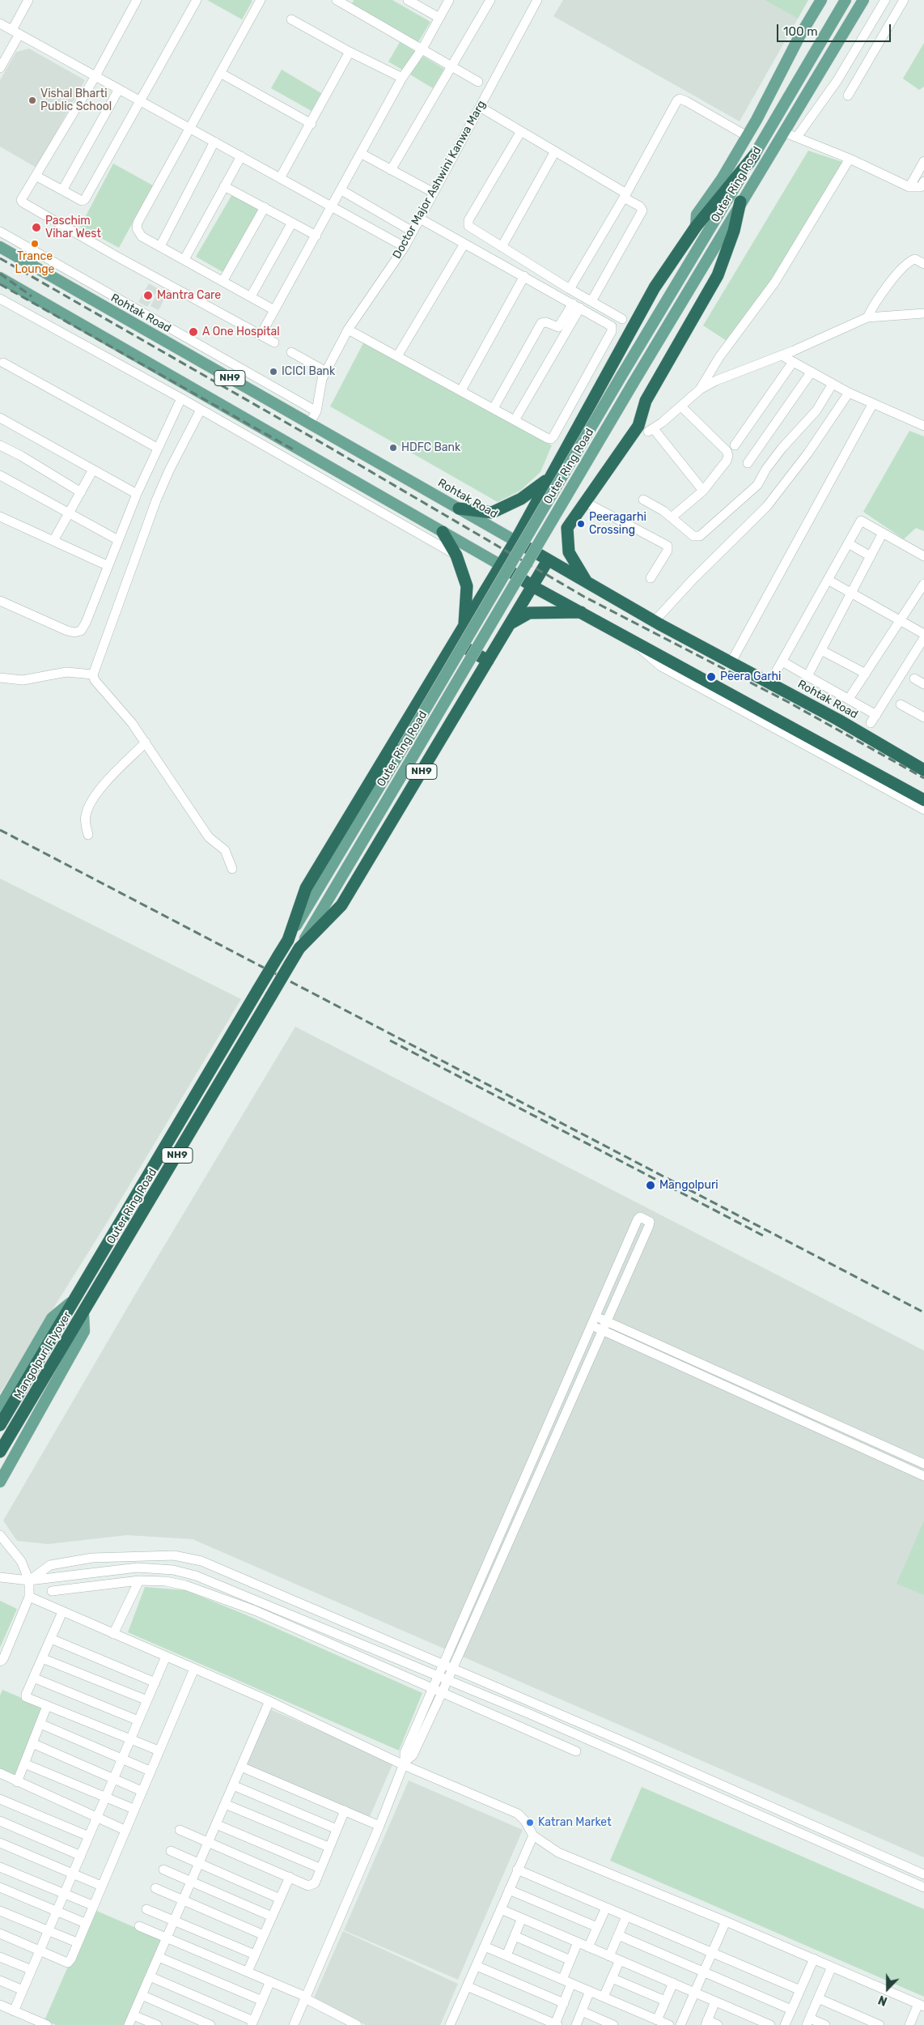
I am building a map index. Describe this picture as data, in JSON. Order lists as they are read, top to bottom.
{
  "streets": {
    "highway": [
      "Outer Ring Road",
      "Rohtak Road",
      "NH9",
      "Mangolpuri Flyover"
    ],
    "street": ["Doctor Major Ashwini Kanwa Marg"]
  },
  "crossings": [
    ["Doctor Major Ashwini Kanwa Marg", "Rohtak Road"],
    ["Outer Ring Road", "Rohtak Road"],
    ["Outer Ring Road", "NH9"],
    ["Outer Ring Road", "Mangolpuri Flyover"]
  ],
  "places": [
    "Vishal Bharti Public School",
    "Paschim Vihar West",
    "Trance Lounge",
    "Mantra Care",
    "A One Hospital",
    "ICICI Bank",
    "HDFC Bank",
    "Peeragarhi Crossing",
    "Peera Garhi",
    "Mangolpuri",
    "Katran Market"
  ],
  "scale_bar": "100 m",
  "north": "bottom"
}
